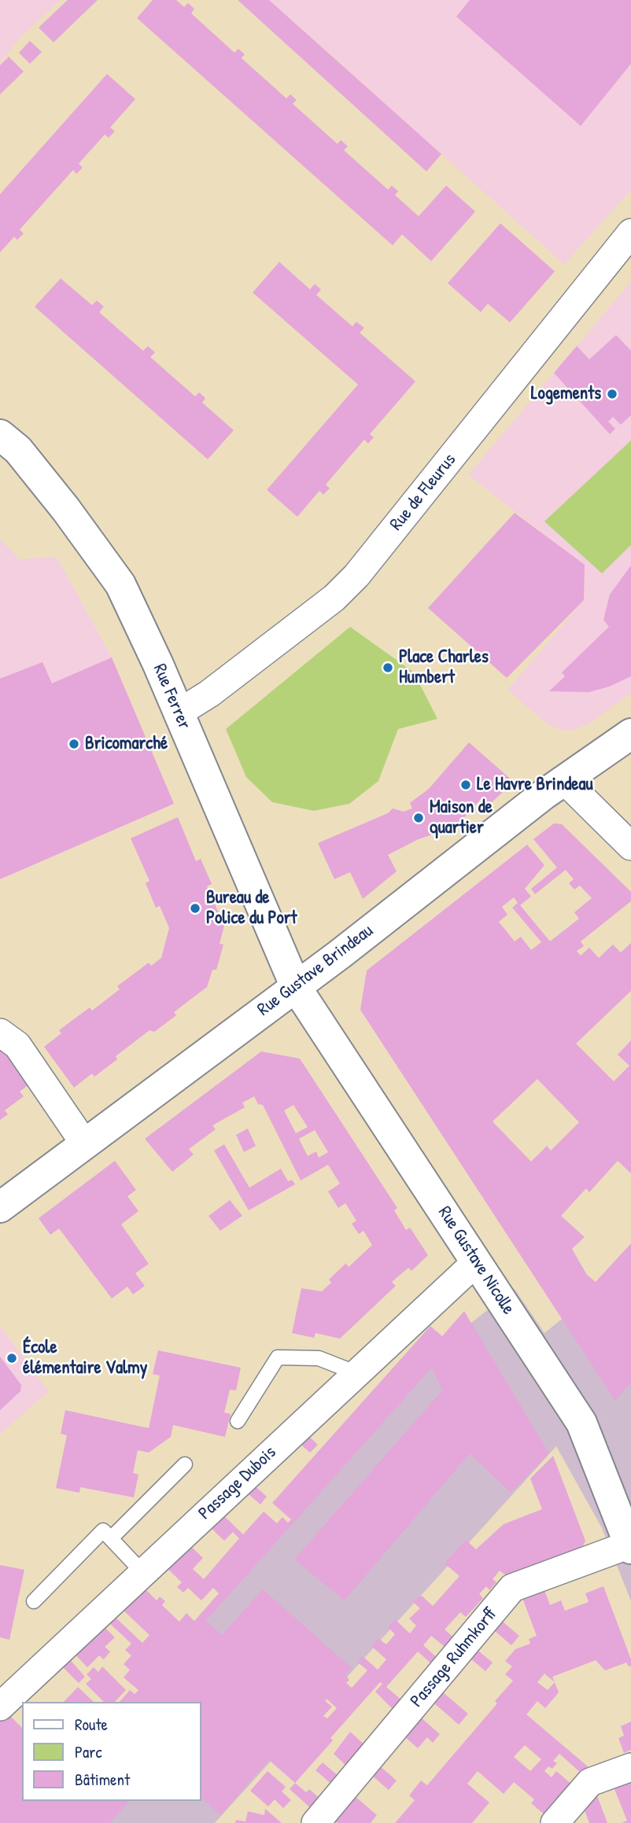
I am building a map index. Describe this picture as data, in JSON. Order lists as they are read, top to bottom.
{
  "streets": {
    "street": [
      "Rue de Fleurus",
      "Rue Ferrer",
      "Rue Gustave Brindeau",
      "Rue Gustave Nicolle",
      "Passage Dubois",
      "Passage Ruhmkorff"
    ]
  },
  "crossings": [
    ["Rue de Fleurus", "Rue Ferrer"],
    ["Rue Ferrer", "Rue Gustave Brindeau"],
    ["Rue Ferrer", "Rue Gustave Nicolle"],
    ["Rue Gustave Brindeau", "Rue Gustave Nicolle"],
    ["Rue Gustave Nicolle", "Passage Dubois"],
    ["Rue Gustave Nicolle", "Passage Ruhmkorff"]
  ],
  "places": [
    "Logements",
    "Place Charles Humbert",
    "Bricomarché",
    "Le Havre Brindeau",
    "Maison de quartier",
    "Bureau de Police du Port",
    "École élémentaire Valmy"
  ],
  "legend": ["Route", "Parc", "Bâtiment"]
}
